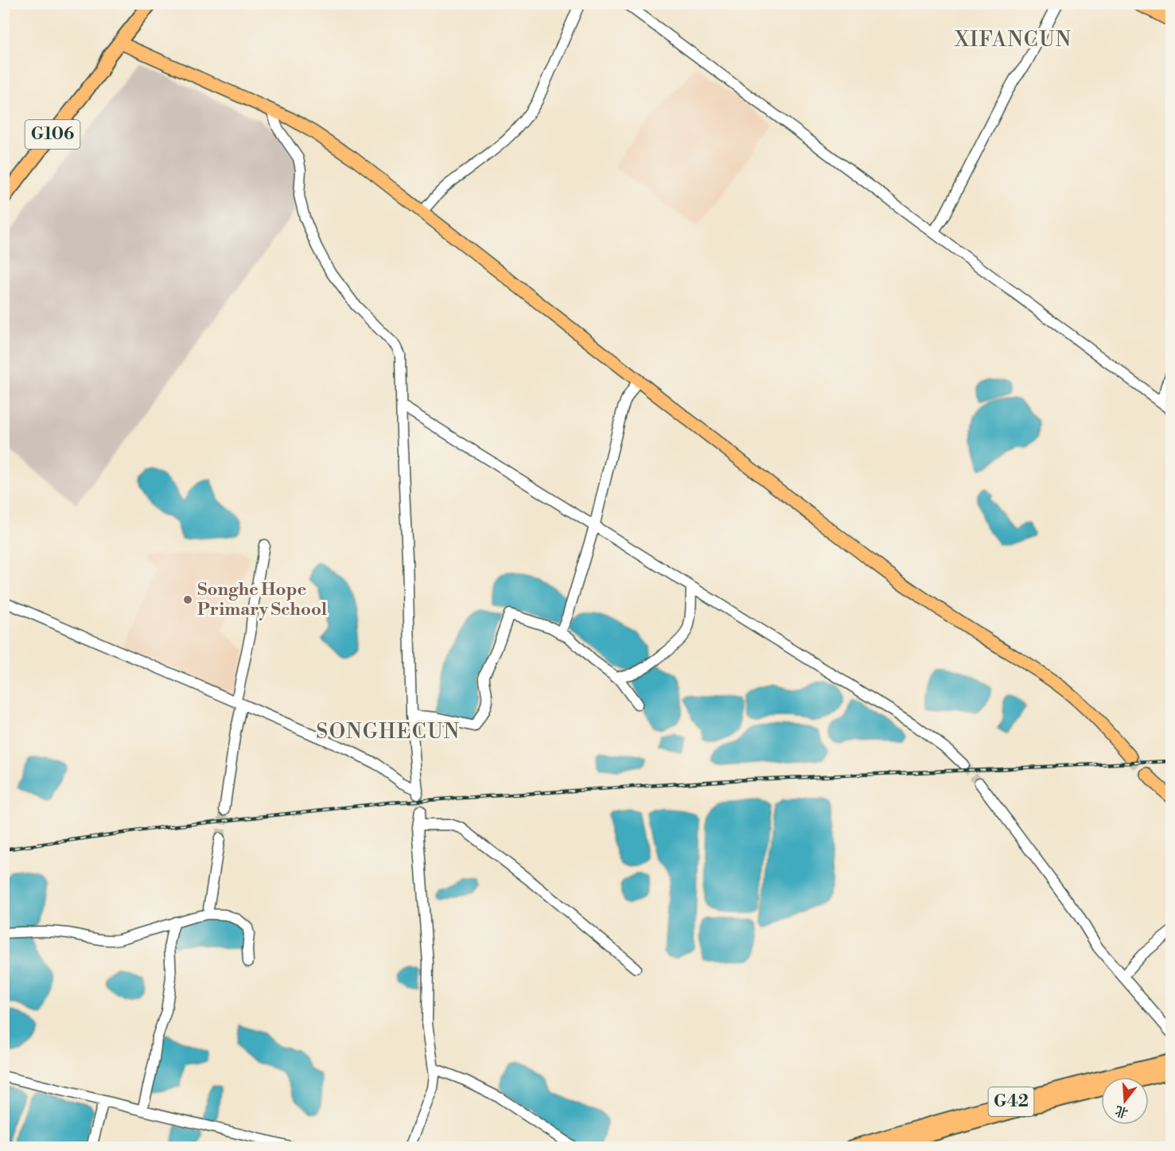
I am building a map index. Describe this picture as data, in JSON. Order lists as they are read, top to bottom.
{
  "streets": {
    "highway": ["G106", "G42"]
  },
  "districts": ["XIFANCUN", "SONGHECUN"],
  "places": ["Songhe Hope Primary School"],
  "north": "bottom"
}
